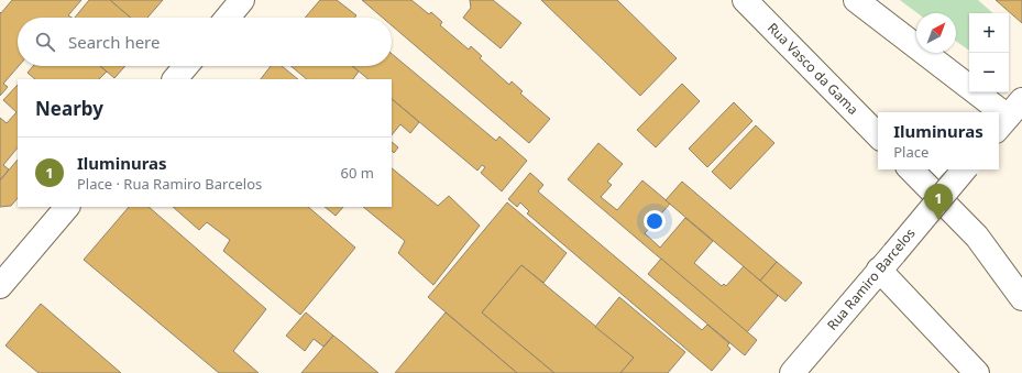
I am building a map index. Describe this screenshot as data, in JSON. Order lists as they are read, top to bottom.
{
  "streets": {
    "main road": ["Rua Vasco da Gama", "Rua Ramiro Barcelos"]
  },
  "north": "top right",
  "page": {
    "map_buttons": ["+", "−"],
    "search": "Search here",
    "heading": "Nearby",
    "popup": ["Iluminuras", "Place"],
    "list": [
      {
        "mark": "1",
        "name": "Iluminuras",
        "note": "Place · Rua Ramiro Barcelos",
        "value": "60 m"
      }
    ],
    "pins": "1"
  }
}
